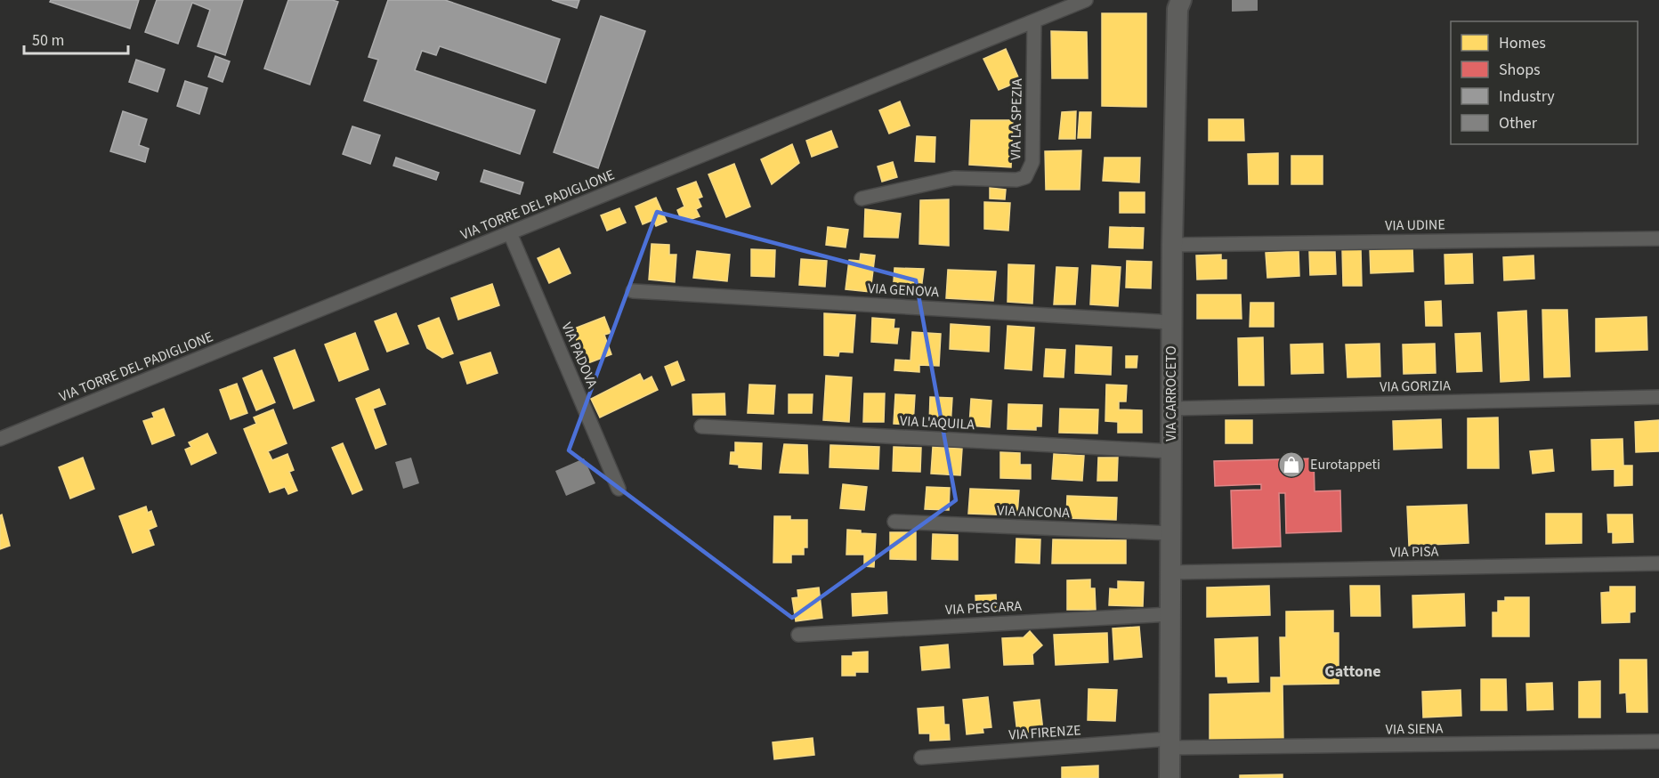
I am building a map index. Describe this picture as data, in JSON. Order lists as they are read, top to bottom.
{
  "streets": {
    "street": [
      "VIA LA SPEZIA",
      "VIA TORRE DEL PADIGLIONE",
      "VIA UDINE",
      "VIA GENOVA",
      "VIA PADOVA",
      "VIA GORIZIA",
      "VIA CARROCETO",
      "VIA L'AQUILA",
      "VIA ANCONA",
      "VIA PISA",
      "VIA PESCARA",
      "VIA SIENA",
      "VIA FIRENZE"
    ]
  },
  "crossings": [
    ["VIA LA SPEZIA", "VIA TORRE DEL PADIGLIONE"],
    ["VIA TORRE DEL PADIGLIONE", "VIA PADOVA"],
    ["VIA UDINE", "VIA CARROCETO"],
    ["VIA GENOVA", "VIA CARROCETO"],
    ["VIA GORIZIA", "VIA CARROCETO"],
    ["VIA CARROCETO", "VIA L'AQUILA"],
    ["VIA CARROCETO", "VIA ANCONA"],
    ["VIA CARROCETO", "VIA PISA"],
    ["VIA CARROCETO", "VIA PESCARA"],
    ["VIA CARROCETO", "VIA SIENA"],
    ["VIA CARROCETO", "VIA FIRENZE"],
    ["VIA SIENA", "VIA FIRENZE"]
  ],
  "districts": ["Gattone"],
  "places": {
    "shop": ["Eurotappeti"]
  },
  "legend": [
    "Homes",
    "Shops",
    "Industry",
    "Other"
  ],
  "scale_bar": "50 m"
}
